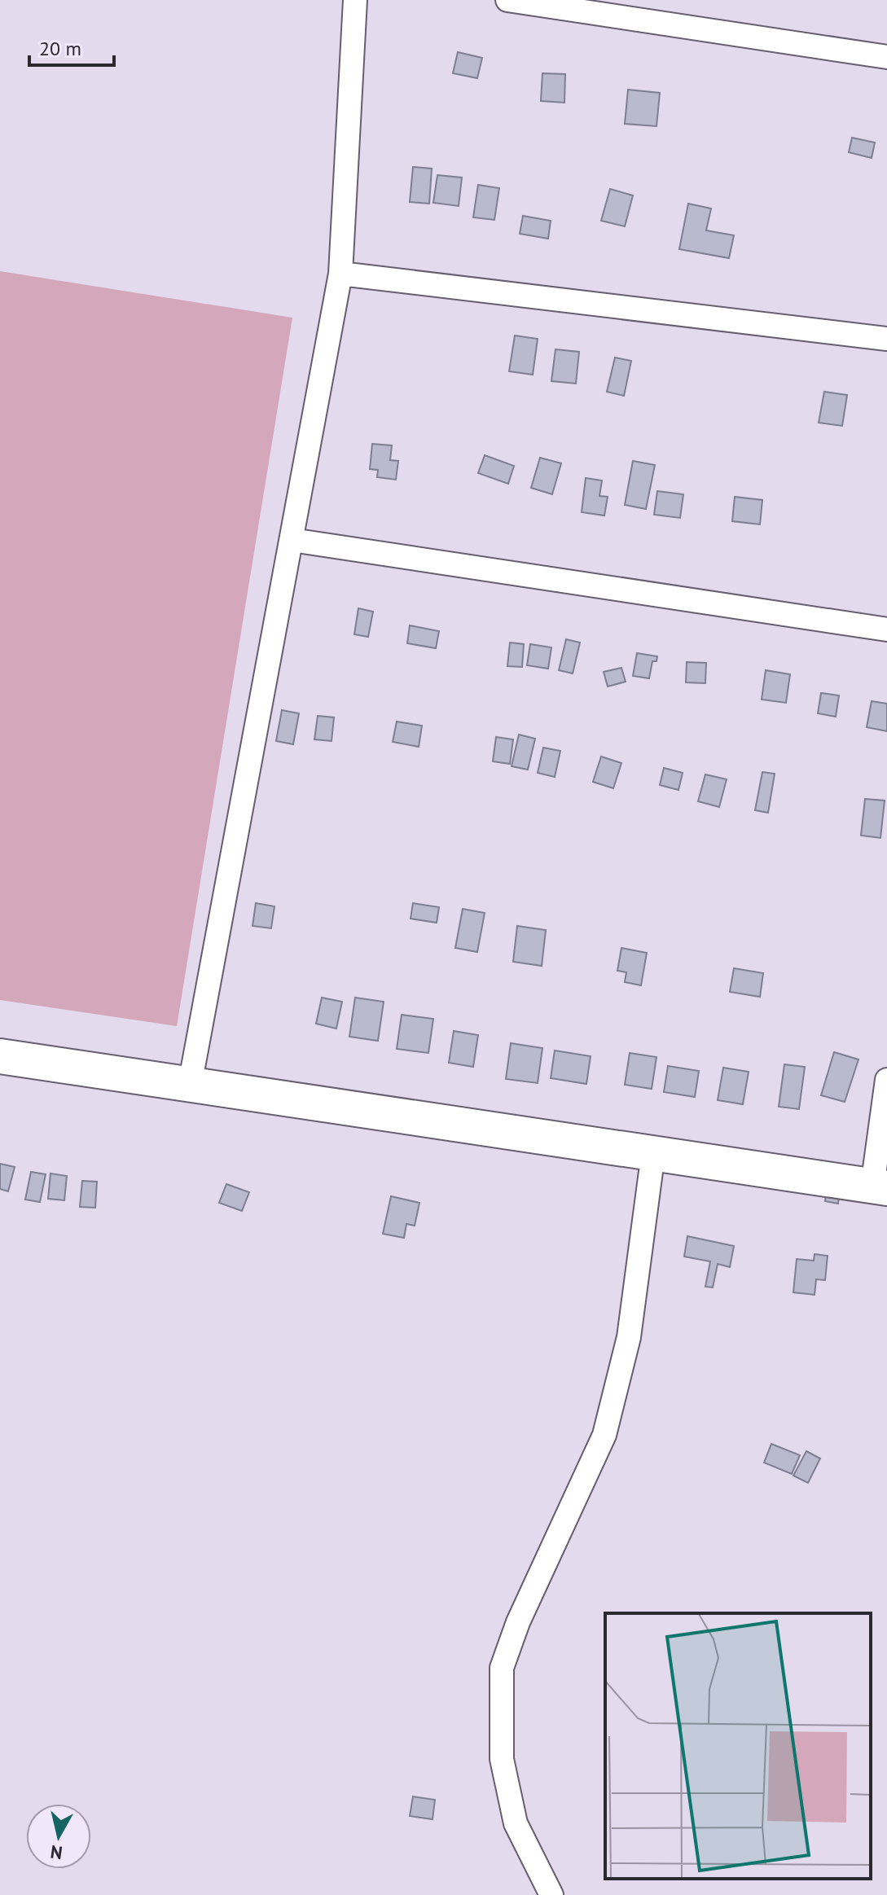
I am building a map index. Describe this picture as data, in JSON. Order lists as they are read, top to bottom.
{
  "scale_bar": "20 m",
  "north": "bottom"
}
